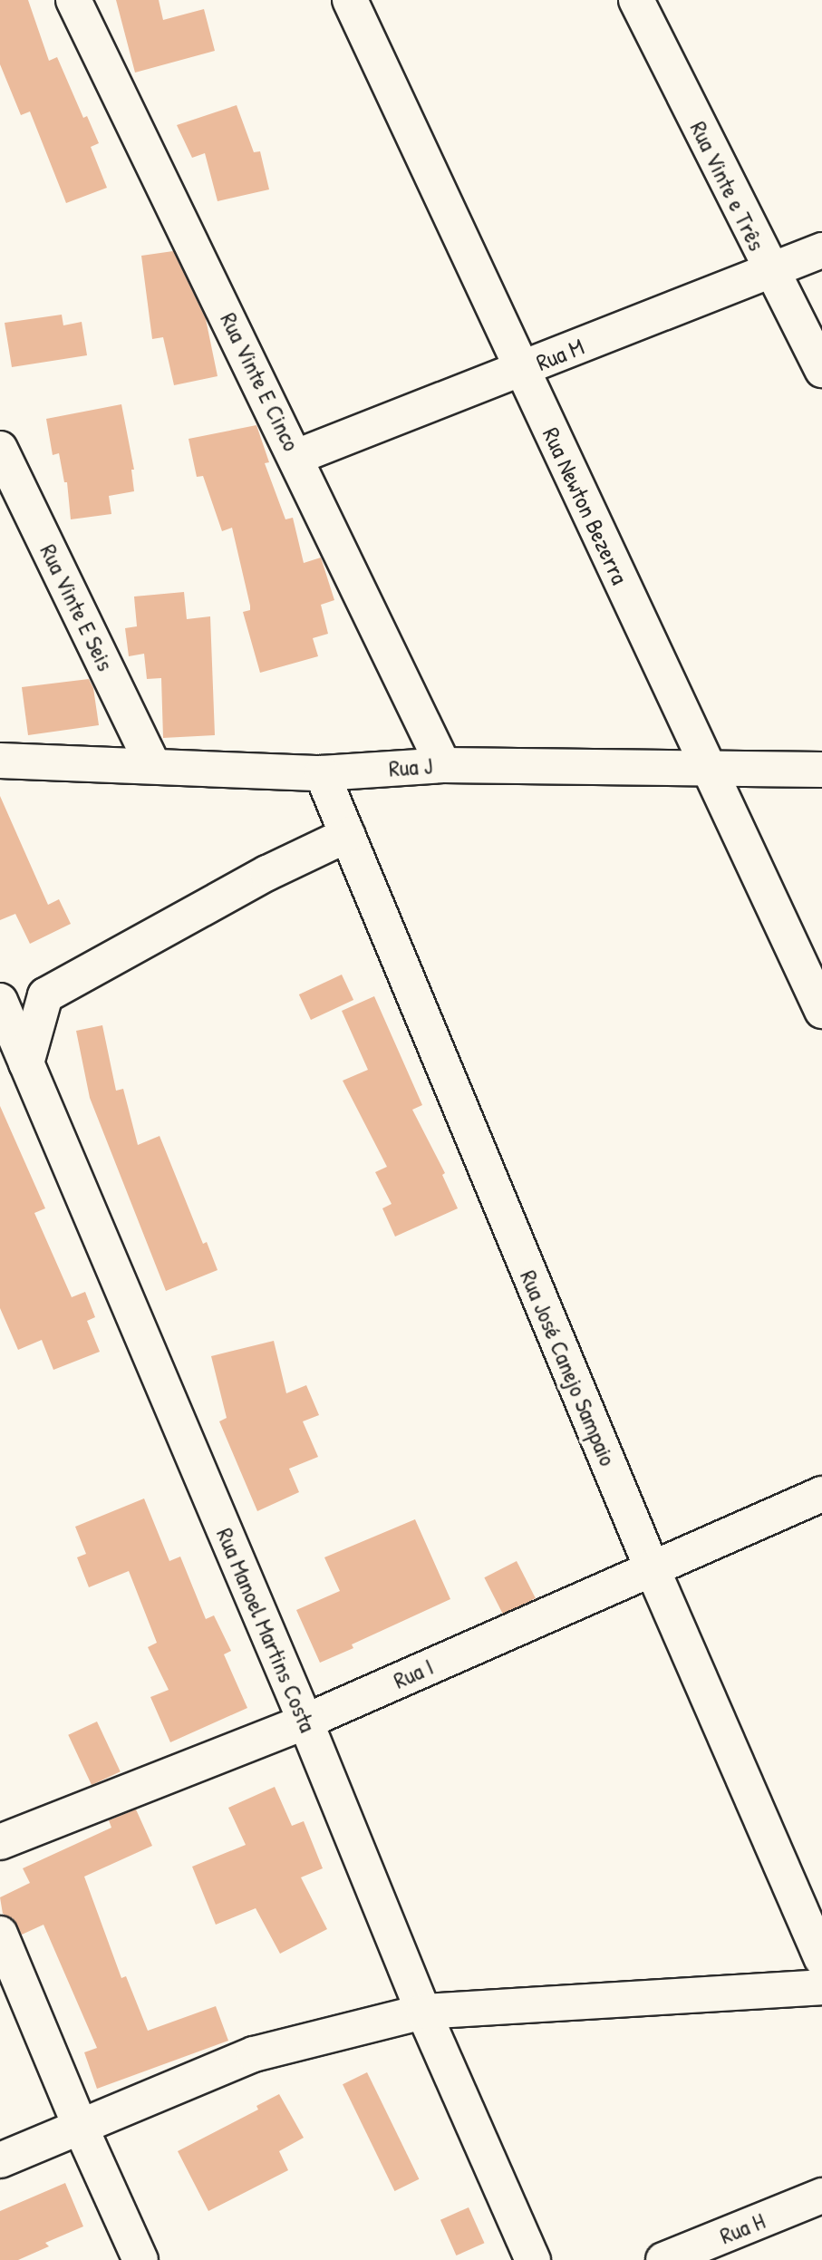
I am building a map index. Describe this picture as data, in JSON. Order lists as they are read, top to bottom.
{
  "streets": {
    "street": [
      "Rua Vinte e Três",
      "Rua M",
      "Rua Vinte E Cinco",
      "Rua Newton Bezerra",
      "Rua Vinte E Seis",
      "Rua J",
      "Rua José Canejo Sampaio",
      "Rua Manoel Martins Costa",
      "Rua I",
      "Rua H"
    ]
  },
  "crossings": [
    ["Rua Vinte e Três", "Rua M"],
    ["Rua M", "Rua Vinte E Cinco"],
    ["Rua M", "Rua Newton Bezerra"],
    ["Rua Vinte E Cinco", "Rua J"],
    ["Rua Newton Bezerra", "Rua J"],
    ["Rua Vinte E Seis", "Rua J"],
    ["Rua J", "Rua José Canejo Sampaio"],
    ["Rua José Canejo Sampaio", "Rua I"],
    ["Rua Manoel Martins Costa", "Rua I"]
  ]
}
